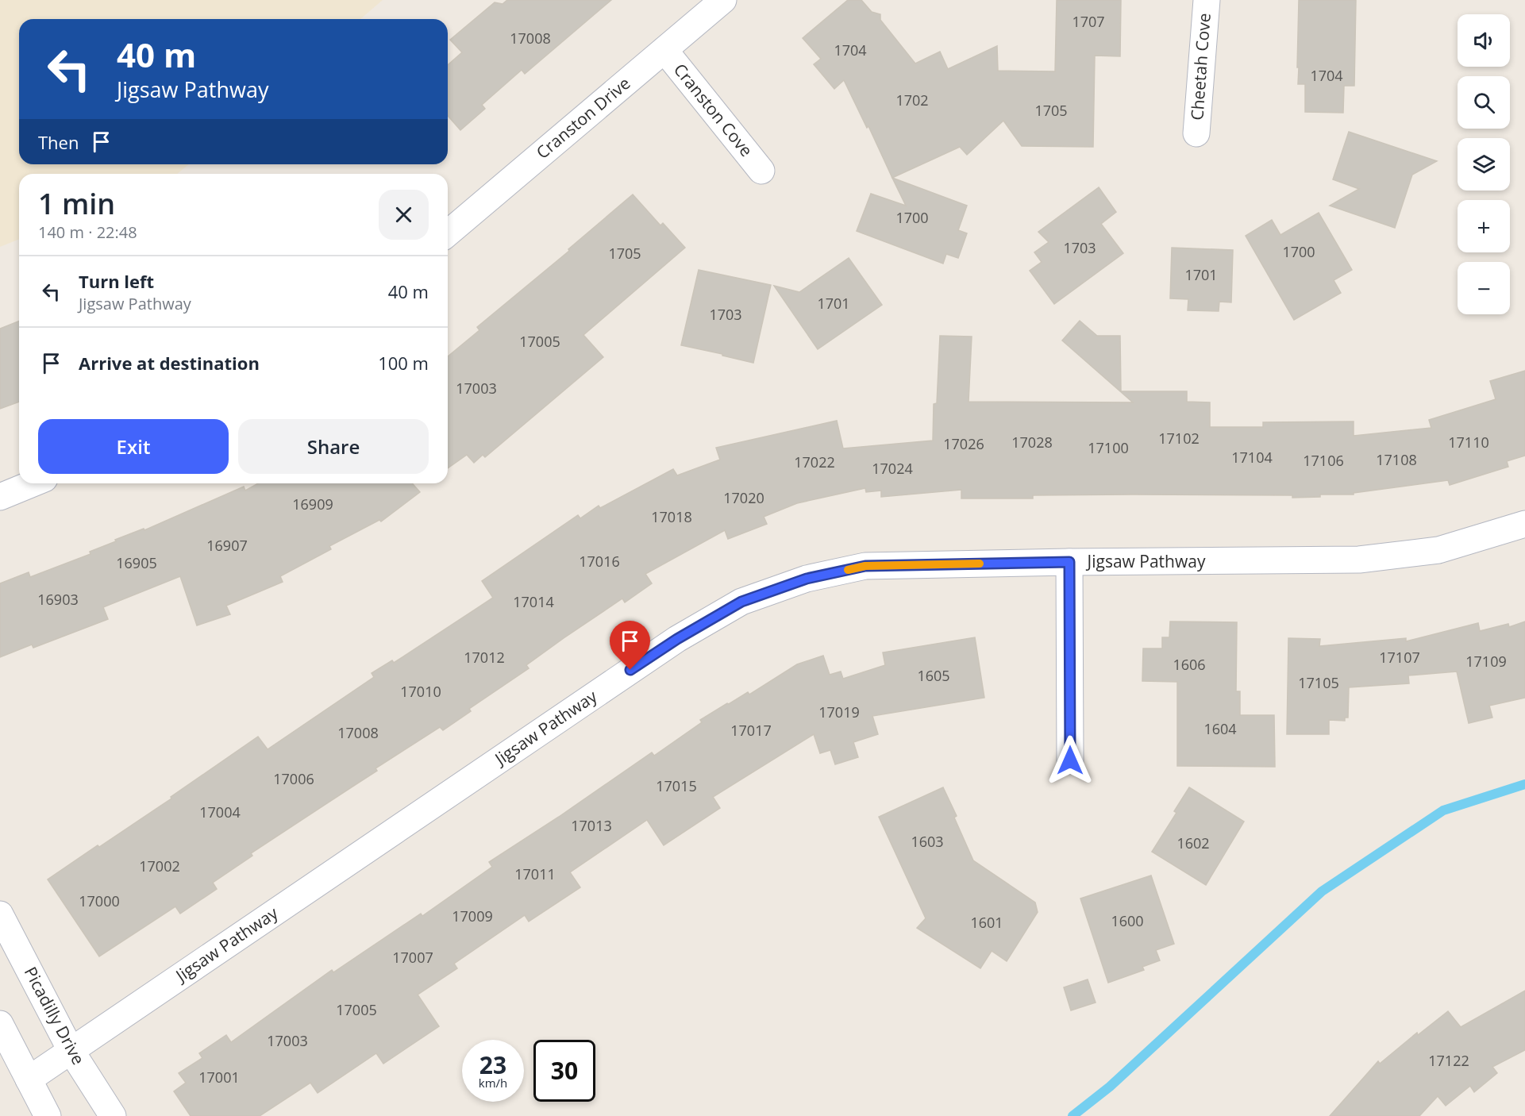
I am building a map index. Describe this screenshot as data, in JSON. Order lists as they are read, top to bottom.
{
  "streets": {
    "street": [
      "Cheetah Cove",
      "Cranston Cove",
      "Cranston Drive",
      "Jigsaw Pathway",
      "Picadilly Drive"
    ]
  },
  "crossings": [
    ["Cranston Cove", "Cranston Drive"],
    ["Jigsaw Pathway", "Picadilly Drive"]
  ],
  "house_numbers": [
    "1707",
    "17008",
    "1704",
    "1704",
    "1702",
    "1705",
    "1700",
    "1703",
    "1700",
    "1705",
    "1701",
    "1701",
    "1703",
    "17005",
    "17003",
    "17102",
    "17028",
    "17110",
    "17026",
    "17100",
    "17104",
    "17108",
    "17106",
    "17022",
    "17024",
    "17020",
    "16909",
    "17018",
    "16907",
    "17016",
    "16905",
    "16903",
    "17014",
    "17012",
    "17107",
    "17109",
    "1606",
    "1605",
    "17105",
    "17010",
    "17019",
    "1604",
    "17017",
    "17008",
    "17006",
    "17015",
    "17004",
    "17013",
    "1603",
    "1602",
    "17002",
    "17011",
    "17000",
    "17009",
    "1600",
    "1601",
    "17007",
    "17005",
    "17003",
    "17122",
    "17001"
  ],
  "page": {
    "map_buttons": ["+", "−"],
    "turn": ["40 m", "Jigsaw Pathway"],
    "then": "Then",
    "heading": ["1 min", "140 m · 22:48"],
    "list": [
      {
        "name": "Turn left",
        "note": "Jigsaw Pathway",
        "value": "40 m"
      },
      {
        "name": "Arrive at destination",
        "value": "100 m"
      }
    ],
    "buttons": ["Exit", "Share"],
    "speed": "23 km/h",
    "limit": "30"
  }
}
